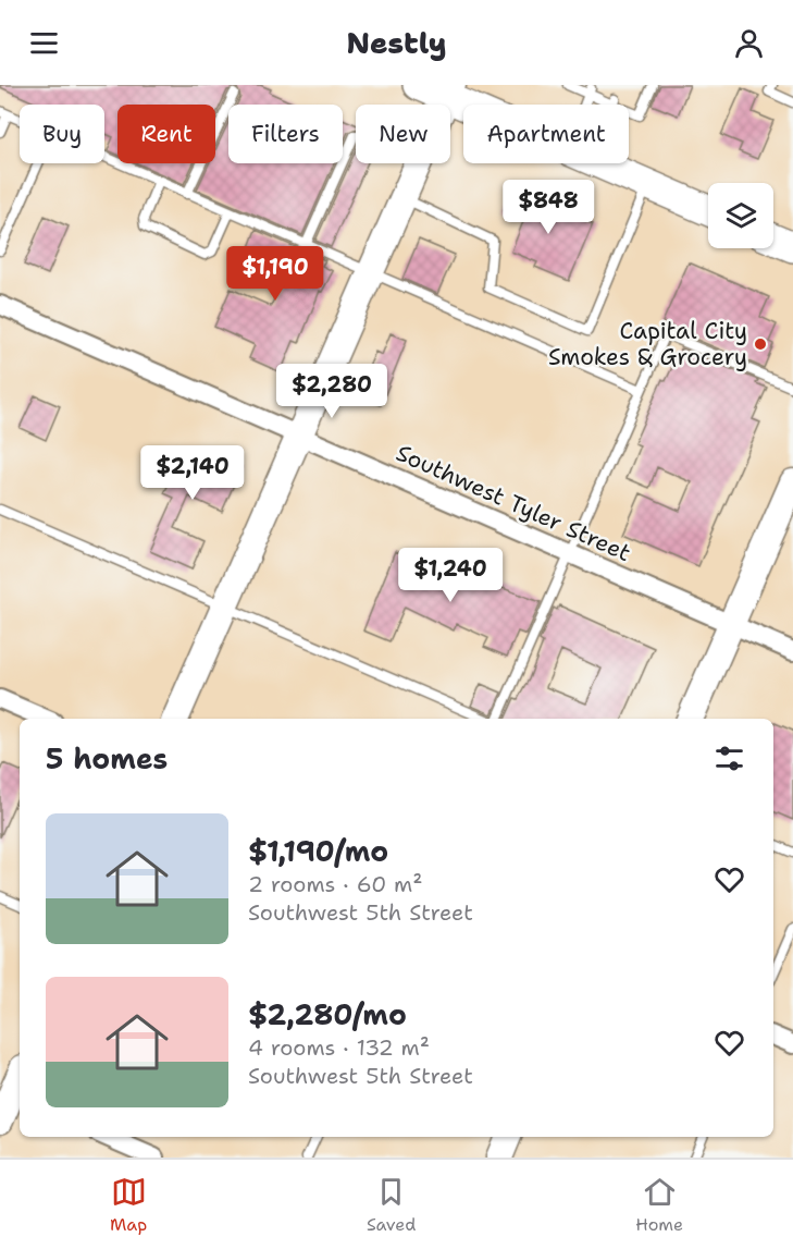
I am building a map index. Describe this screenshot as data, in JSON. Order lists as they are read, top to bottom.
{
  "streets": {
    "street": ["Southwest Tyler Street"]
  },
  "places": ["Capital City Smokes & Grocery"],
  "page": {
    "header": "Nestly",
    "chip": [
      "Buy",
      "Rent",
      "Filters",
      "New",
      "Apartment"
    ],
    "price": [
      "$848",
      "$1,190",
      "$2,280",
      "$2,140",
      "$1,240"
    ],
    "heading": "5 homes",
    "list": [
      {
        "name": "$1,190/mo",
        "note": "2 rooms · 60 m² · Southwest 5th Street"
      },
      {
        "name": "$2,280/mo",
        "note": "4 rooms · 132 m² · Southwest 5th Street"
      }
    ],
    "tabs": ["Map", "Saved", "Home"]
  }
}
